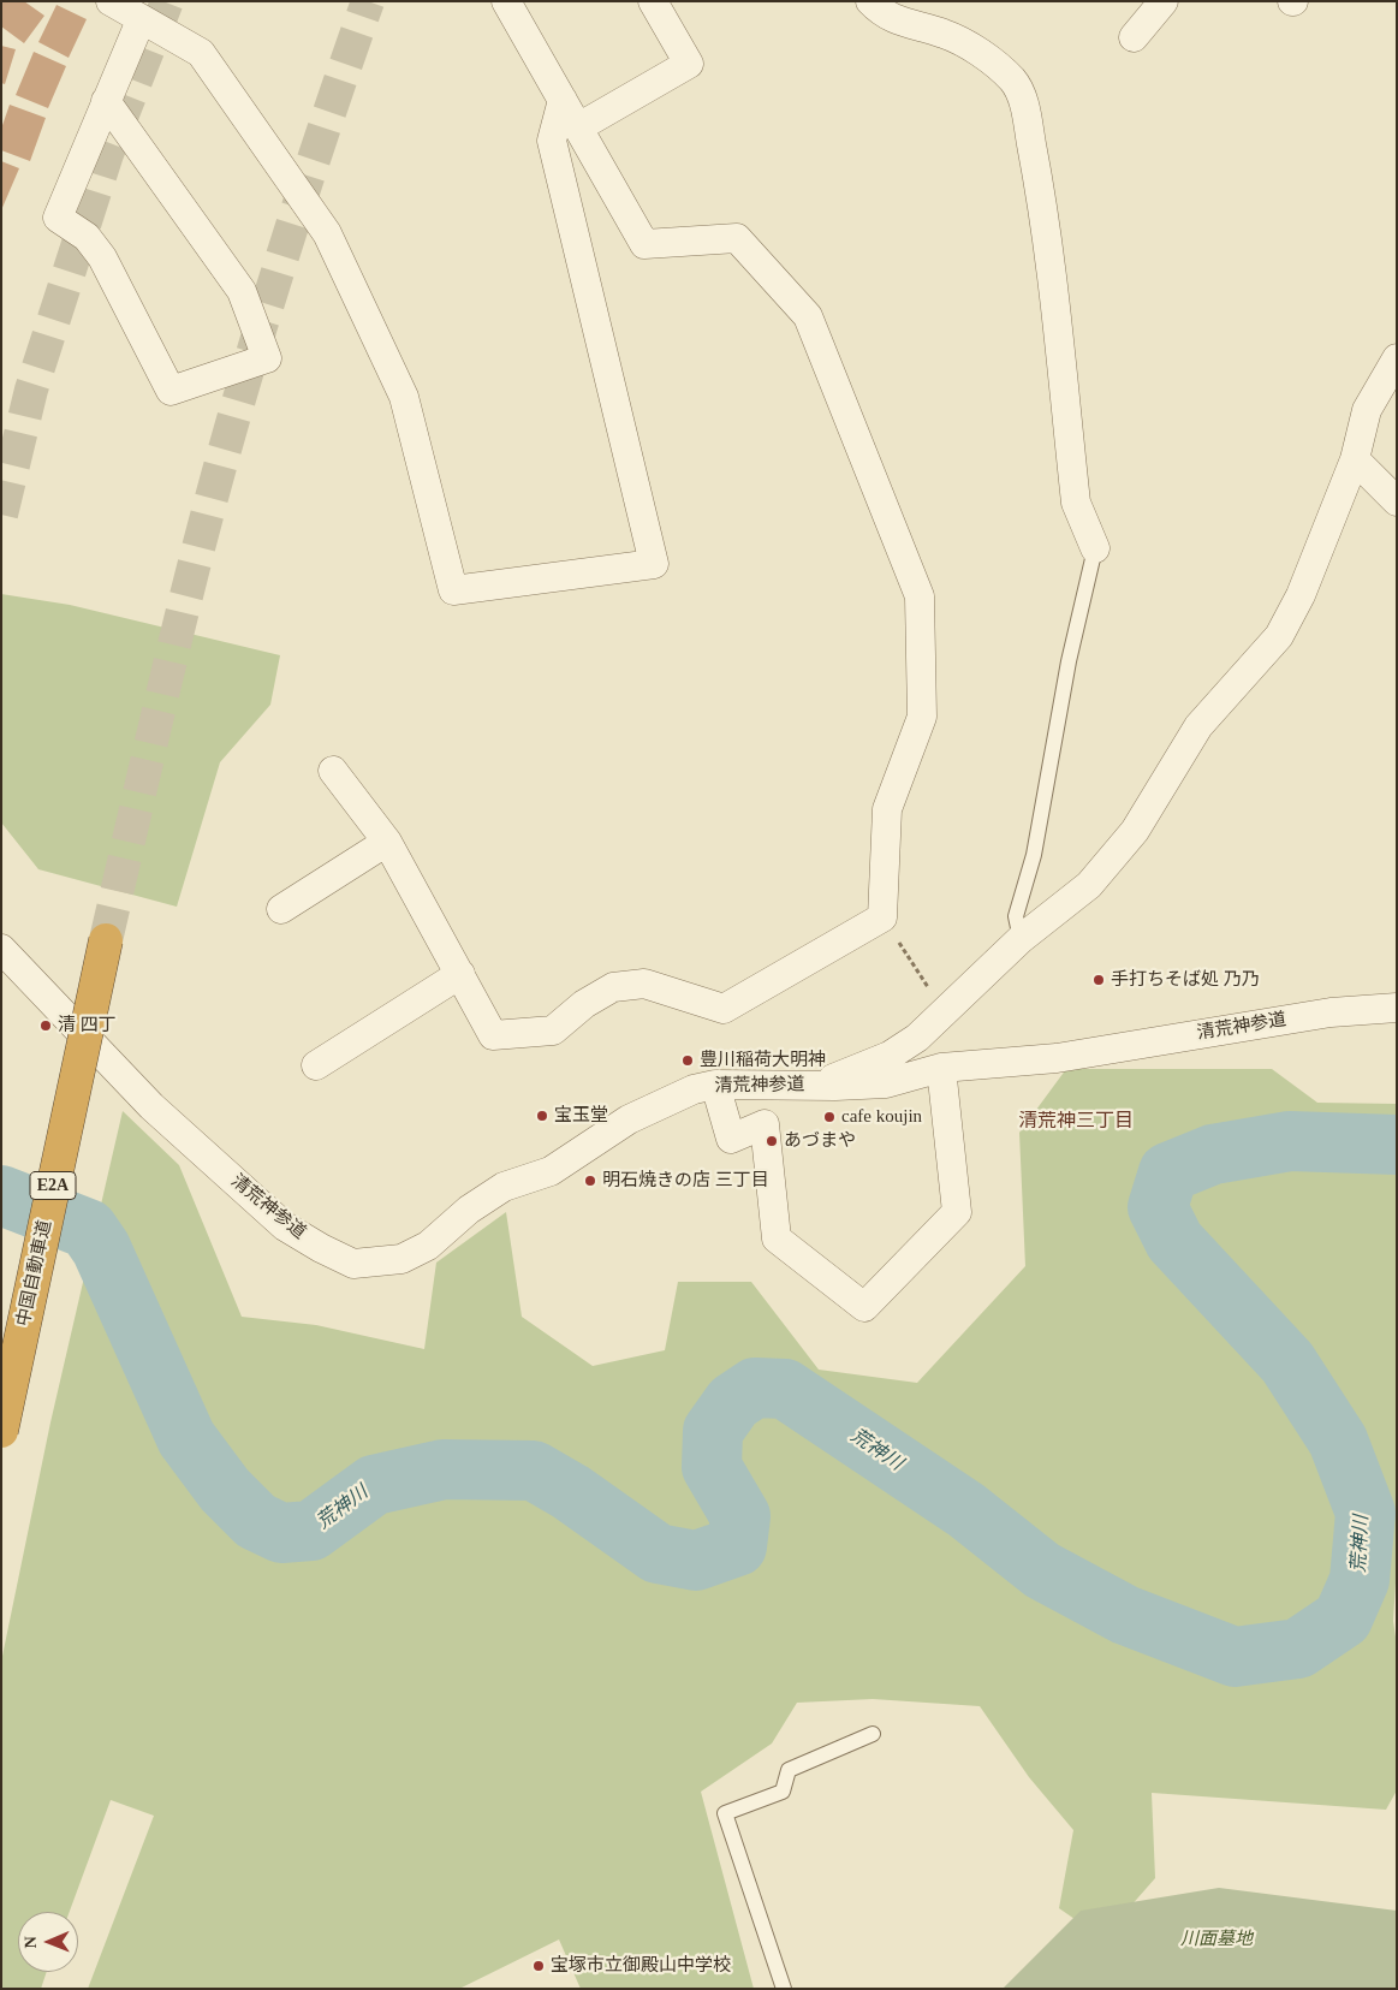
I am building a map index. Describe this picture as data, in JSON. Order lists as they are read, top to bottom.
{
  "streets": {
    "highway": ["E2A", "中国自動車道"],
    "street": ["清荒神参道"]
  },
  "districts": ["清荒神三丁目"],
  "water": ["荒神川"],
  "parks": ["川面墓地"],
  "places": [
    "手打ちそば処 乃乃",
    "清 四丁",
    "豊川稲荷大明神",
    "宝玉堂",
    "cafe koujin",
    "あづまや",
    "明石焼きの店 三丁目",
    "宝塚市立御殿山中学校"
  ],
  "north": "left"
}
